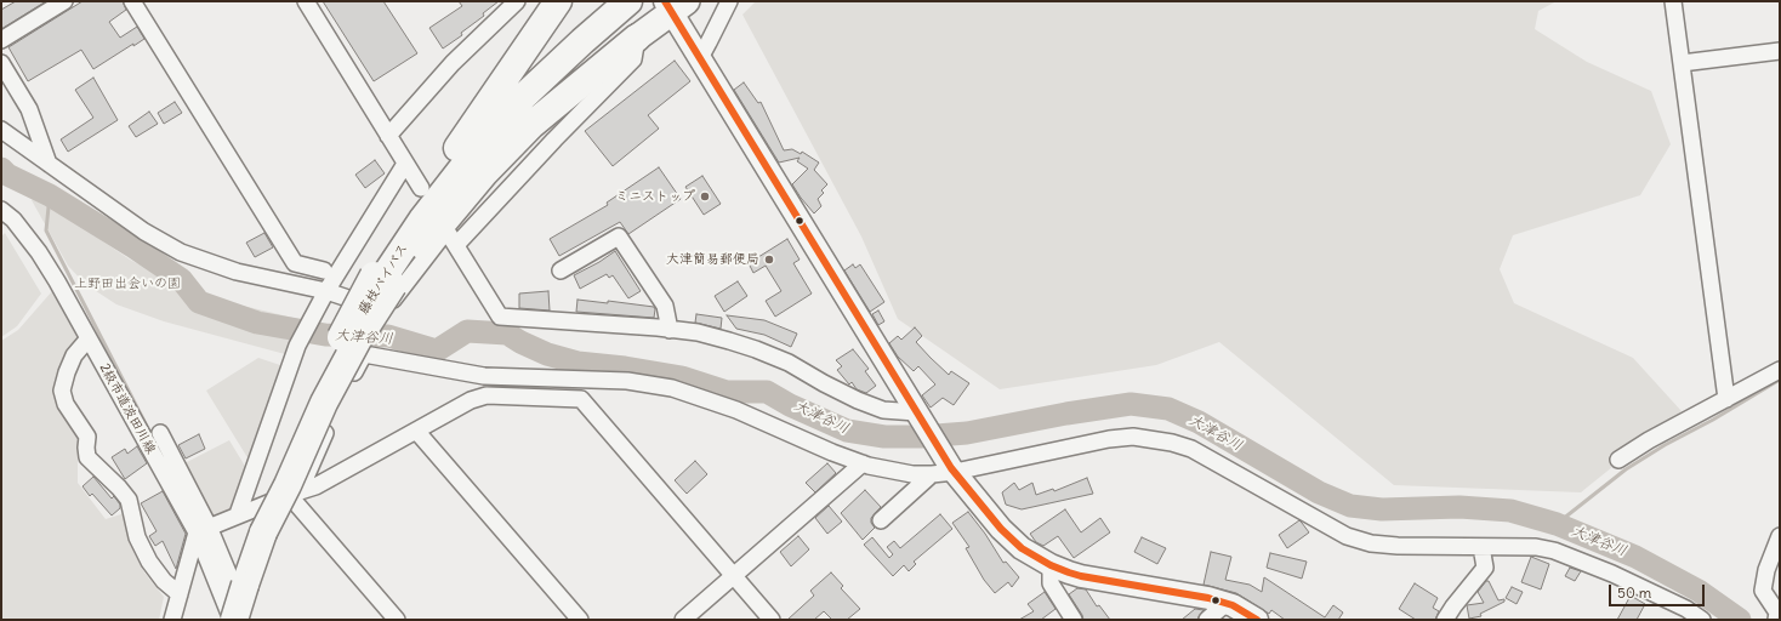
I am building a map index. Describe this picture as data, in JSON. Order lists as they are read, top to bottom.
{
  "streets": {
    "highway": ["藤枝バイパス"],
    "street": ["2級市道波田川線"]
  },
  "water": ["大津谷川"],
  "parks": ["上野田出会いの園"],
  "places": ["ミニストップ", "大津簡易郵便局"],
  "scale_bar": "50 m"
}
